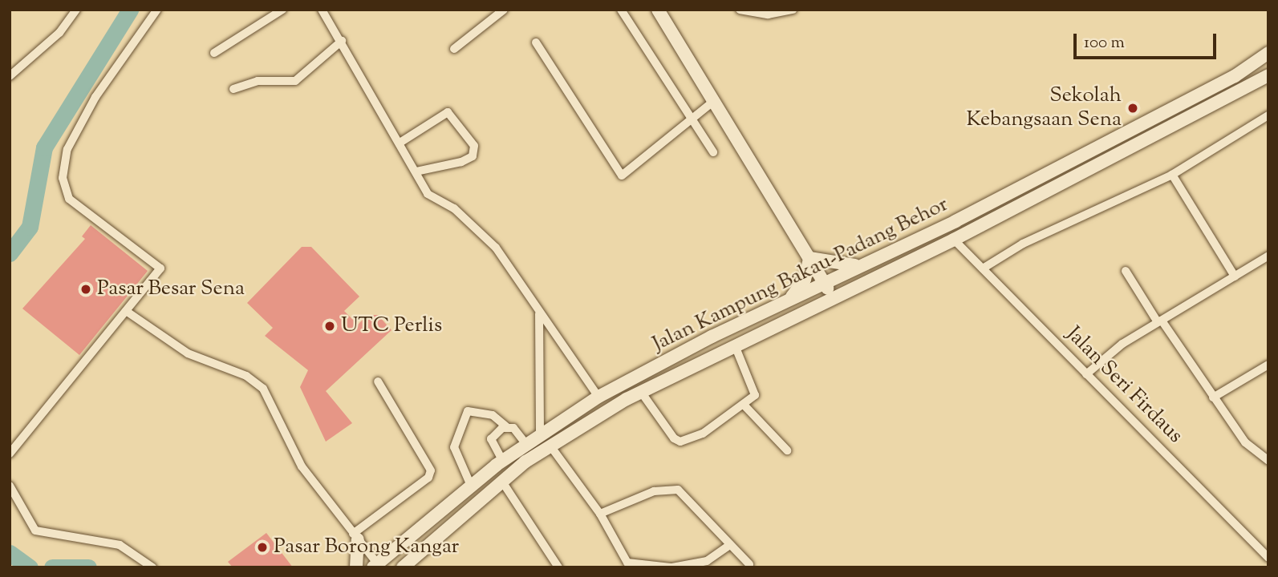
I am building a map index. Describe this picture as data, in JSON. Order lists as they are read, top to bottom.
{
  "streets": {
    "street": ["Jalan Kampung Bakau-Padang Behor", "Jalan Seri Firdaus"]
  },
  "crossings": [
    ["Jalan Kampung Bakau-Padang Behor", "Jalan Seri Firdaus"]
  ],
  "places": [
    "Sekolah Kebangsaan Sena",
    "Pasar Besar Sena",
    "UTC Perlis",
    "Pasar Borong Kangar"
  ],
  "scale_bar": "100 m"
}
